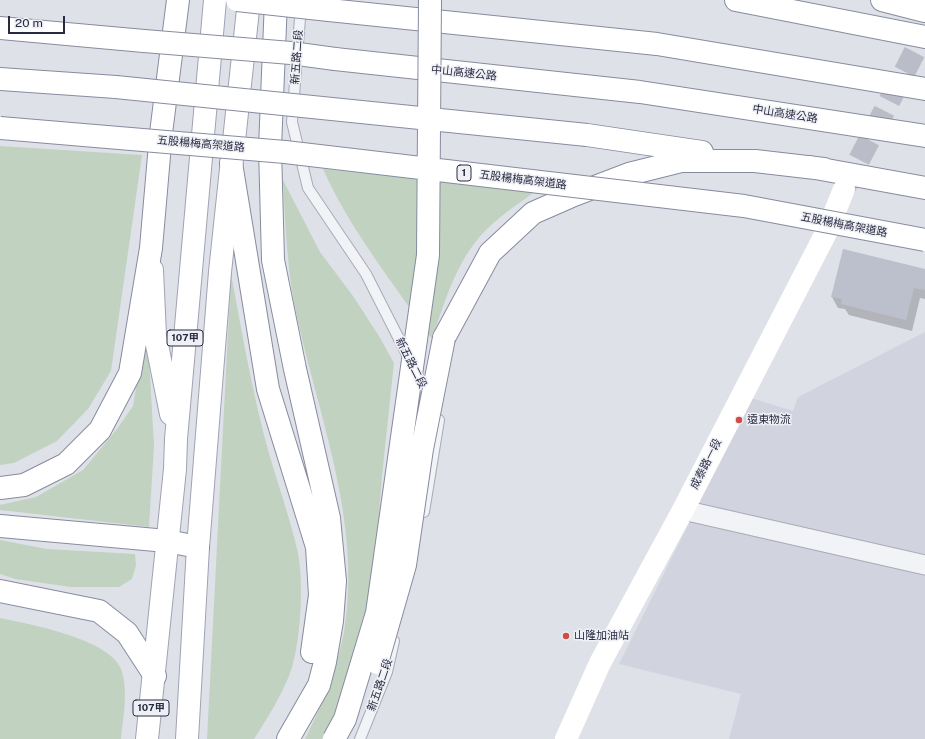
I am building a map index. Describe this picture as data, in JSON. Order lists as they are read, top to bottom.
{
  "streets": {
    "main road": [
      "中山高速公路",
      "五股楊梅高架道路",
      "1",
      "107甲",
      "成泰路一段"
    ],
    "lane": ["新五路二段"]
  },
  "places": ["遠東物流", "山隆加油站"],
  "scale_bar": "20 m"
}
